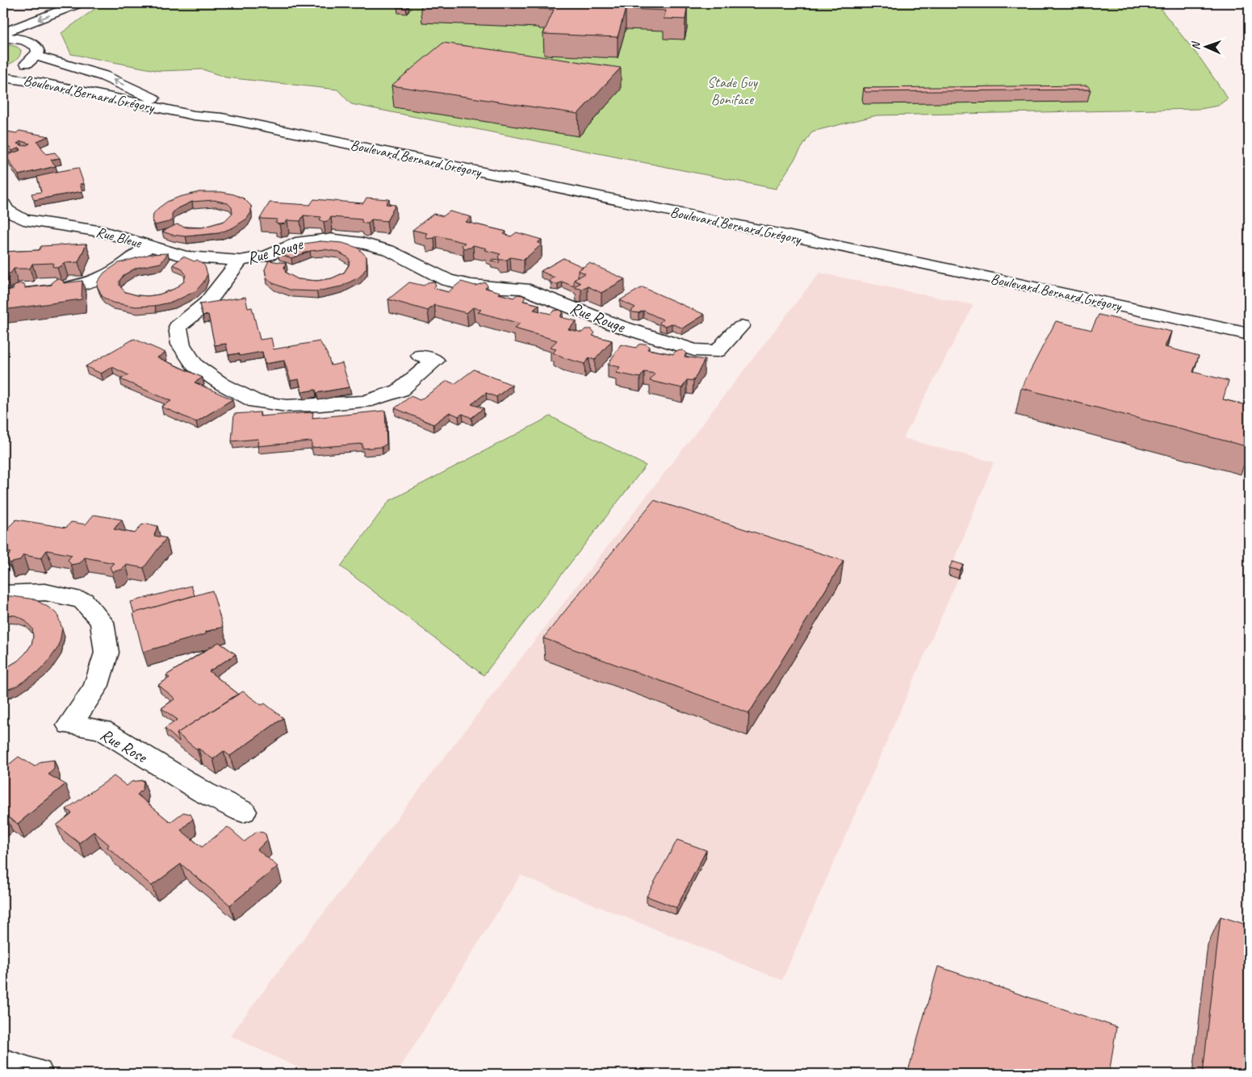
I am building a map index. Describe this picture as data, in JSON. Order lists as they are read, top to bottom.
{
  "streets": {
    "street": [
      "Boulevard Bernard Grégory",
      "Rue Bleue",
      "Rue Rouge",
      "Rue Rose"
    ]
  },
  "crossings": [
    ["Rue Bleue", "Rue Rouge"]
  ],
  "parks": ["Stade Guy Boniface"],
  "north": "left"
}
